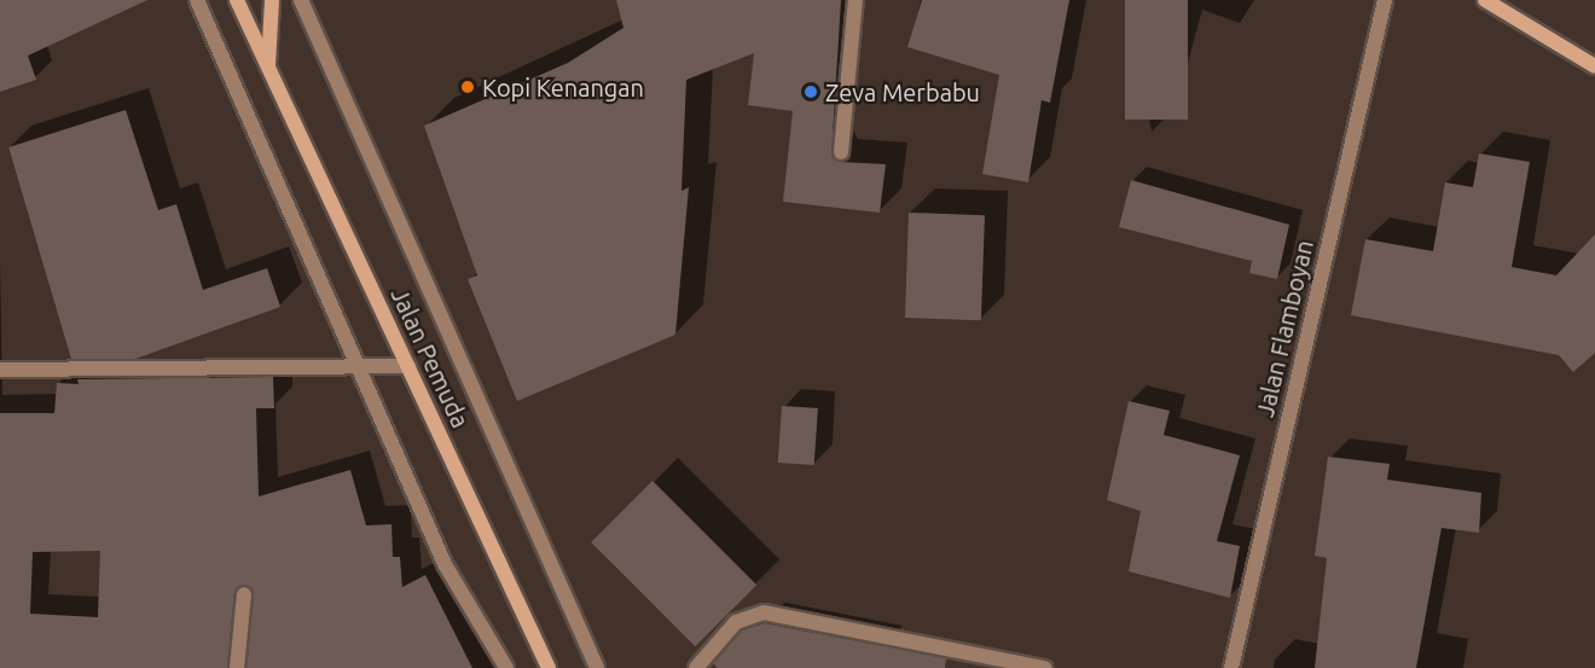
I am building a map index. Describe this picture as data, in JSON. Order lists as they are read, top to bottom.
{
  "streets": {
    "main road": ["Jalan Pemuda"],
    "street": ["Jalan Flamboyan"]
  },
  "places": ["Kopi Kenangan", "Zeva Merbabu"]
}
